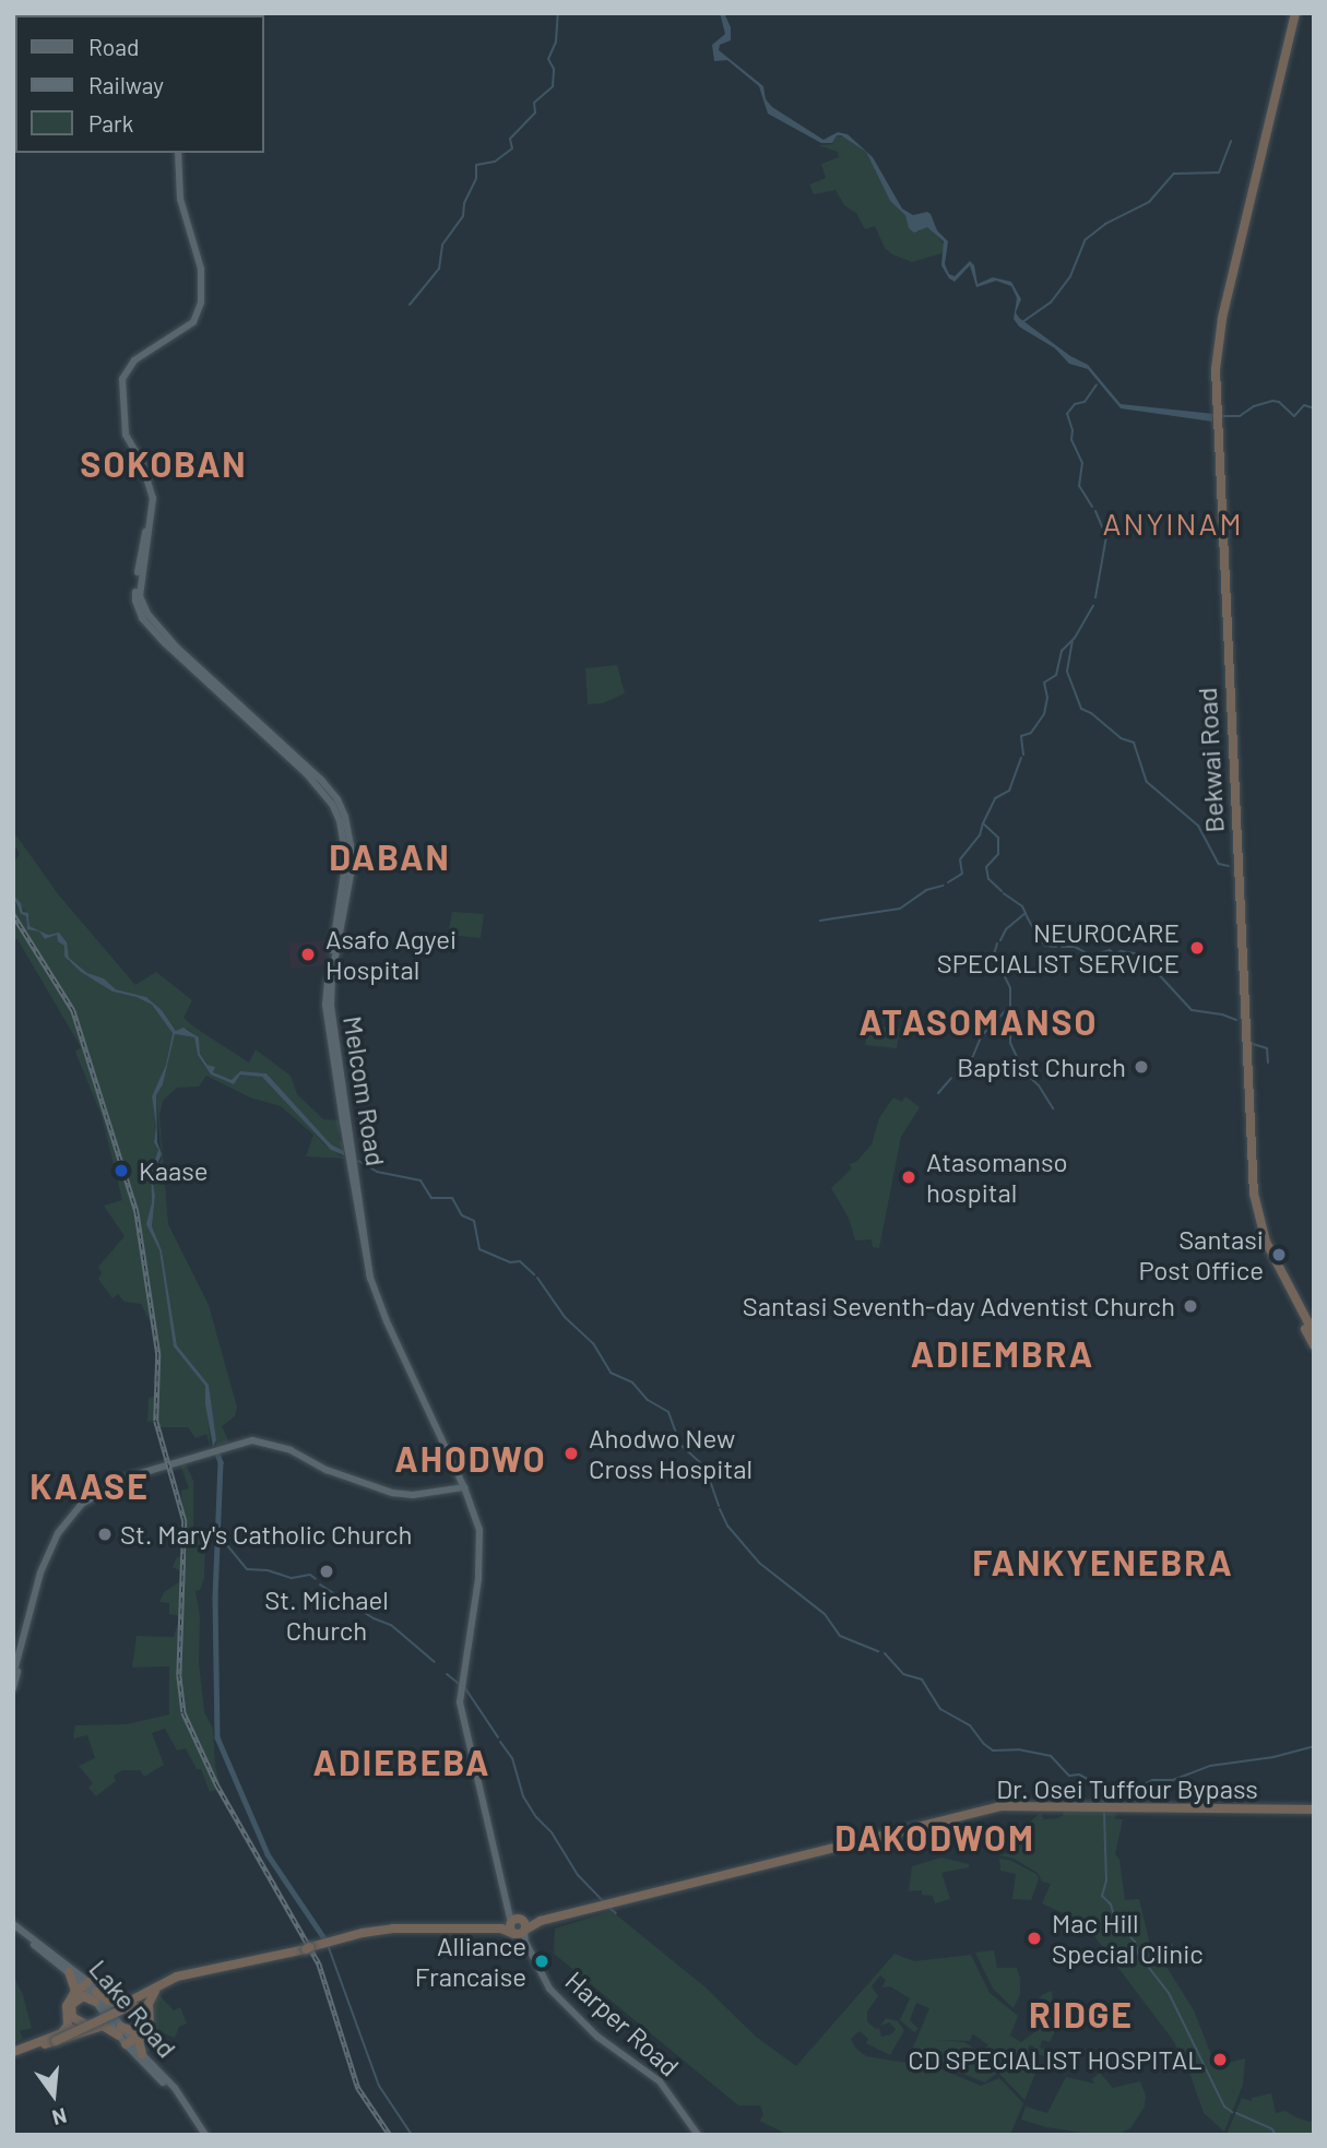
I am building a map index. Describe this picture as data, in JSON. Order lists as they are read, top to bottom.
{
  "streets": {
    "highway": ["Bekwai Road", "Dr. Osei Tuffour Bypass"],
    "main road": ["Melcom Road", "Lake Road", "Harper Road"]
  },
  "crossings": [
    ["Dr. Osei Tuffour Bypass", "Harper Road"]
  ],
  "districts": [
    "SOKOBAN",
    "ANYINAM",
    "DABAN",
    "ATASOMANSO",
    "ADIEMBRA",
    "AHODWO",
    "KAASE",
    "FANKYENEBRA",
    "ADIEBEBA",
    "DAKODWOM",
    "RIDGE"
  ],
  "places": [
    "NEUROCARE SPECIALIST SERVICE",
    "Asafo Agyei Hospital",
    "Baptist Church",
    "Kaase",
    "Atasomanso hospital",
    "Santasi Post Office",
    "Santasi Seventh-day Adventist Church",
    "Ahodwo New Cross Hospital",
    "St. Mary's Catholic Church",
    "St. Michael Church",
    "Mac Hill Special Clinic",
    "Alliance Francaise",
    "CD SPECIALIST HOSPITAL"
  ],
  "legend": ["Road", "Railway", "Park"],
  "north": "bottom"
}
